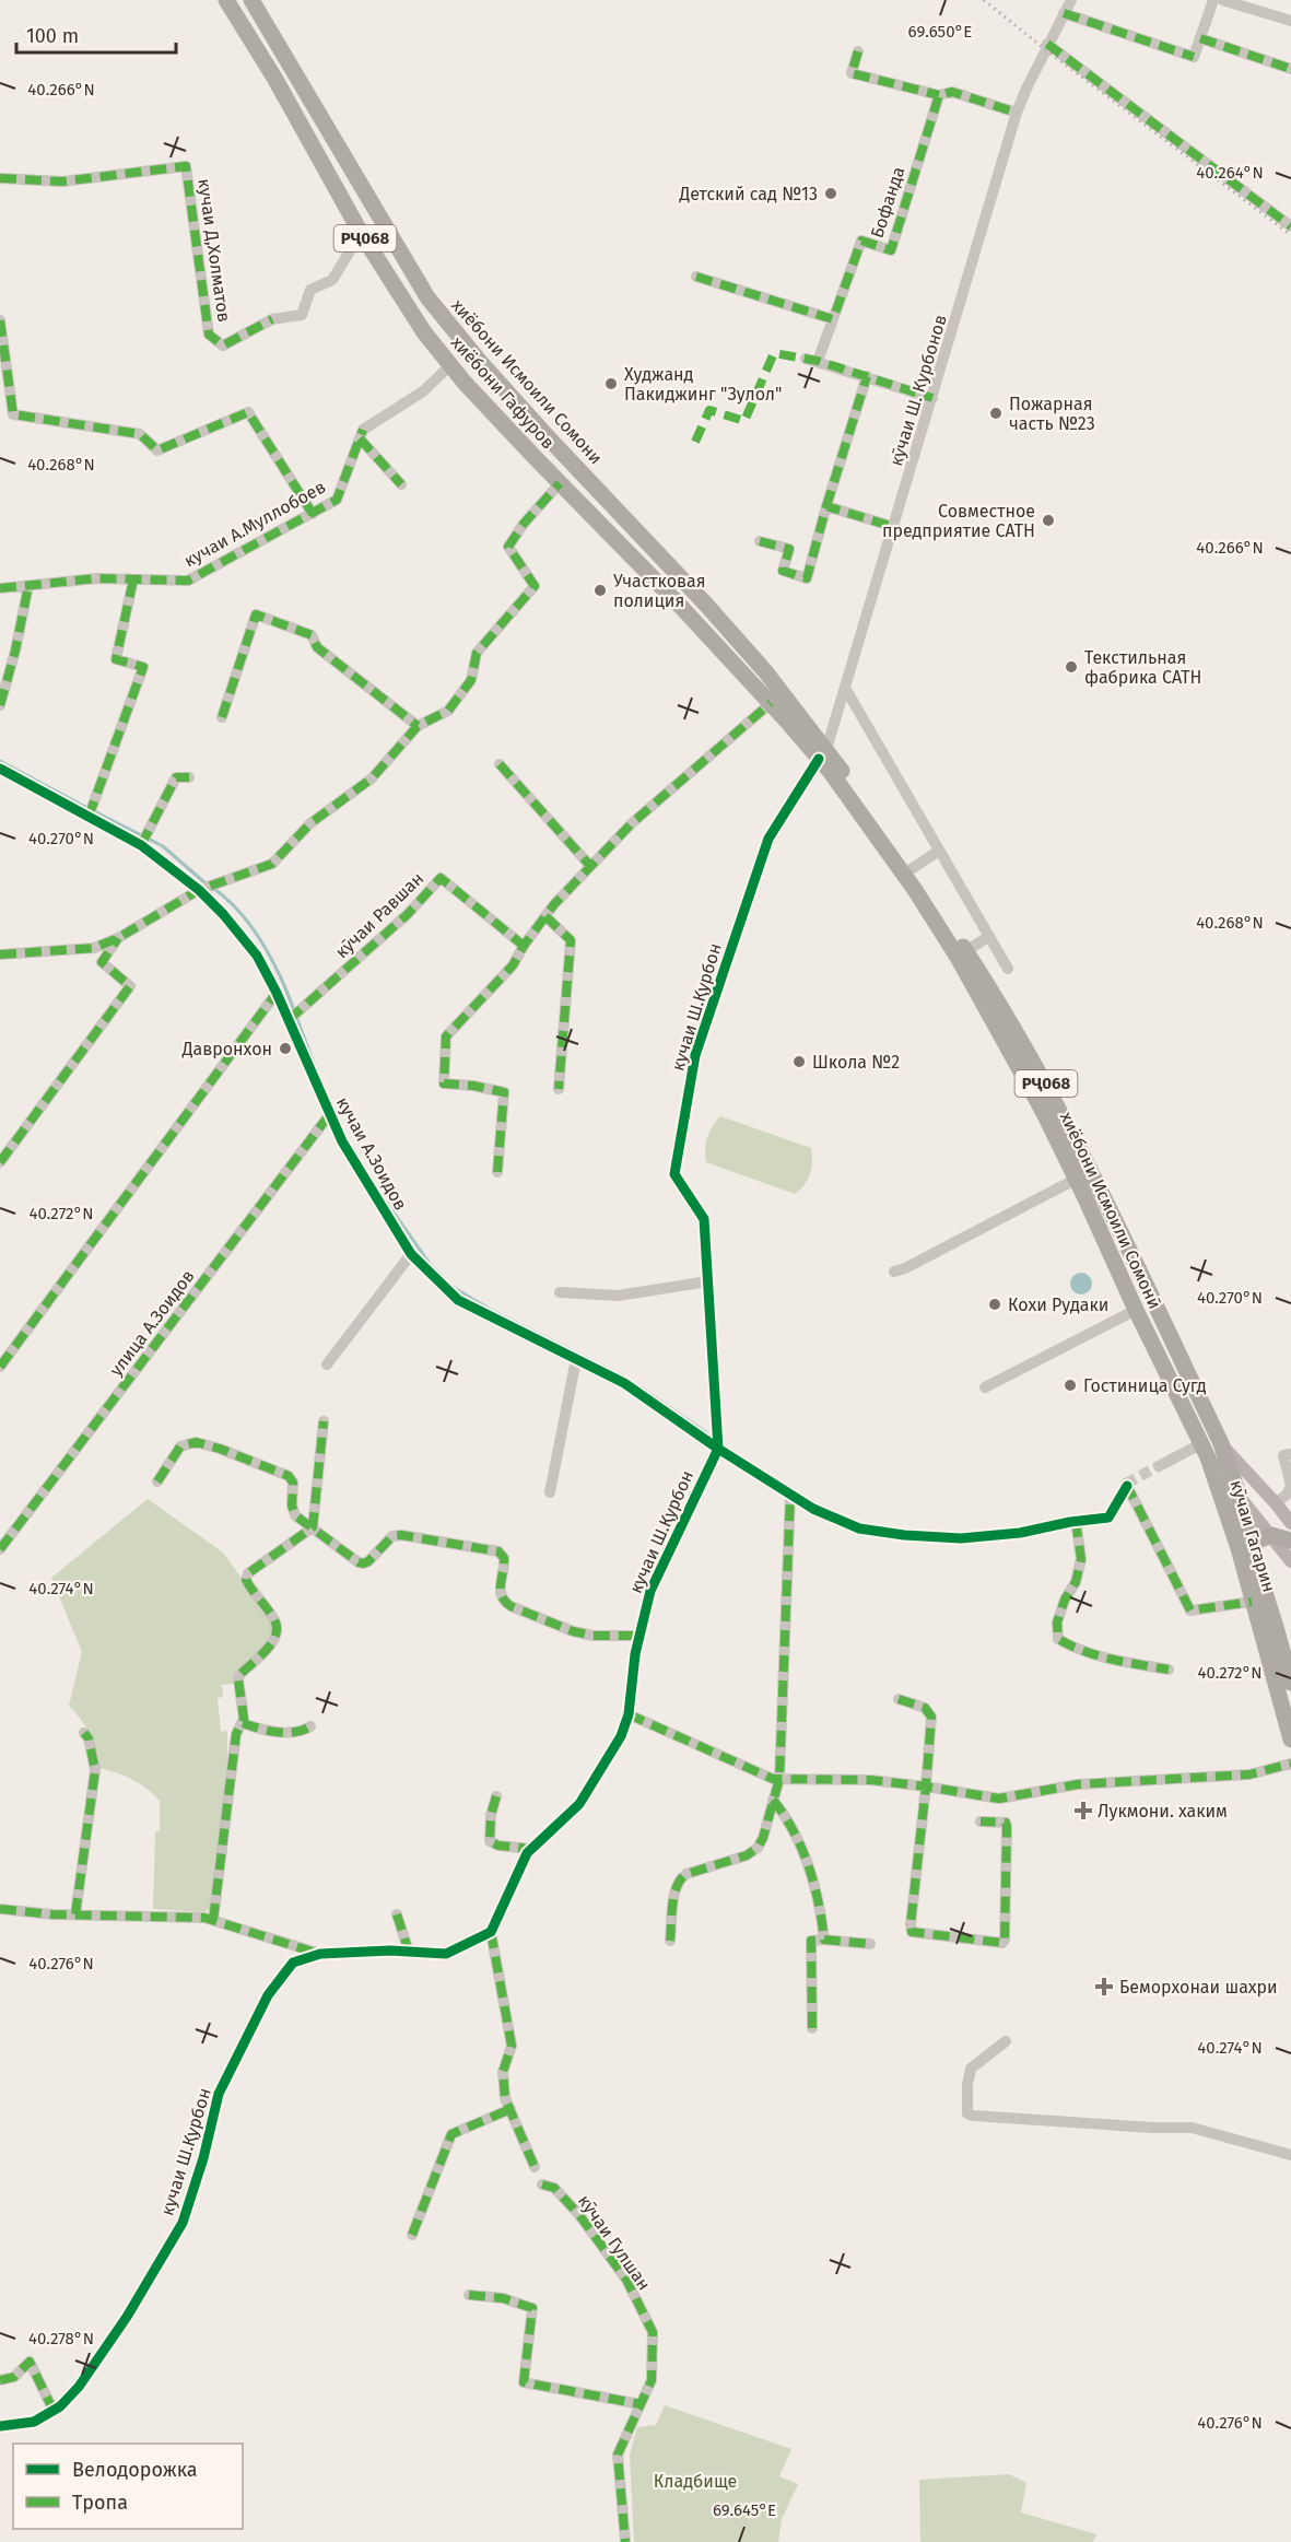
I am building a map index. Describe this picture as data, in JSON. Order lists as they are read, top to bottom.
{
  "streets": {
    "highway": [
      "РҶ068",
      "хиёбони Исмоили Сомони",
      "хиёбони Гафуров",
      "хиёбони Исмоили Сомонӣ",
      "кӯчаи Гагарин"
    ],
    "street": [
      "Бофанда",
      "кучаи Д,Холматов",
      "кӯчаи Ш. Курбонов",
      "кучаи А.Муллобоев",
      "кӯчаи Равшан",
      "кучаи Ш.Қурбон",
      "кучаи А.Зоидов",
      "улица А.Зоидов",
      "кӯчаи Гулшан"
    ]
  },
  "crossings": [
    ["Бофанда", "кӯчаи Ш. Курбонов"],
    ["РҶ068", "хиёбони Исмоили Сомонӣ"],
    ["кучаи Д,Холматов", "хиёбони Гафуров"],
    ["хиёбони Исмоили Сомони", "кӯчаи Ш. Курбонов"],
    ["хиёбони Исмоили Сомони", "хиёбони Гафуров"],
    ["хиёбони Исмоили Сомони", "кучаи Ш.Қурбон"],
    ["хиёбони Исмоили Сомони", "хиёбони Исмоили Сомонӣ"],
    ["кӯчаи Ш. Курбонов", "хиёбони Гафуров"],
    ["кӯчаи Ш. Курбонов", "кучаи Ш.Қурбон"],
    ["кӯчаи Ш. Курбонов", "хиёбони Исмоили Сомонӣ"],
    ["хиёбони Гафуров", "кучаи Ш.Қурбон"],
    ["хиёбони Гафуров", "хиёбони Исмоили Сомонӣ"],
    ["кӯчаи Равшан", "кучаи А.Зоидов"],
    ["кучаи Ш.Қурбон", "кучаи А.Зоидов"],
    ["кучаи Ш.Қурбон", "хиёбони Исмоили Сомонӣ"],
    ["кучаи А.Зоидов", "улица А.Зоидов"],
    ["кучаи А.Зоидов", "кӯчаи Гагарин"],
    ["хиёбони Исмоили Сомонӣ", "кӯчаи Гагарин"]
  ],
  "parks": ["Кладбище"],
  "places": {
    "other": [
      "Детский сад №13",
      "Худжанд Пакиджинг \"Зулол\"",
      "Пожарная часть №23",
      "Совместное предприятие CATH",
      "Участковая полиция",
      "Текстильная фабрика САТН",
      "Давронхон",
      "Школа №2",
      "Кохи Рудаки",
      "Гостиница Сугд"
    ],
    "health": ["Лукмони. хаким", "Беморхонаи шахри"]
  },
  "legend": ["Велодорожка", "Тропа"],
  "scale_bar": "100 m",
  "coordinates": [
    "69.650°E",
    "40.266°N",
    "40.264°N",
    "40.268°N",
    "40.270°N",
    "40.272°N",
    "40.274°N",
    "40.276°N",
    "40.278°N",
    "69.645°E"
  ]
}
